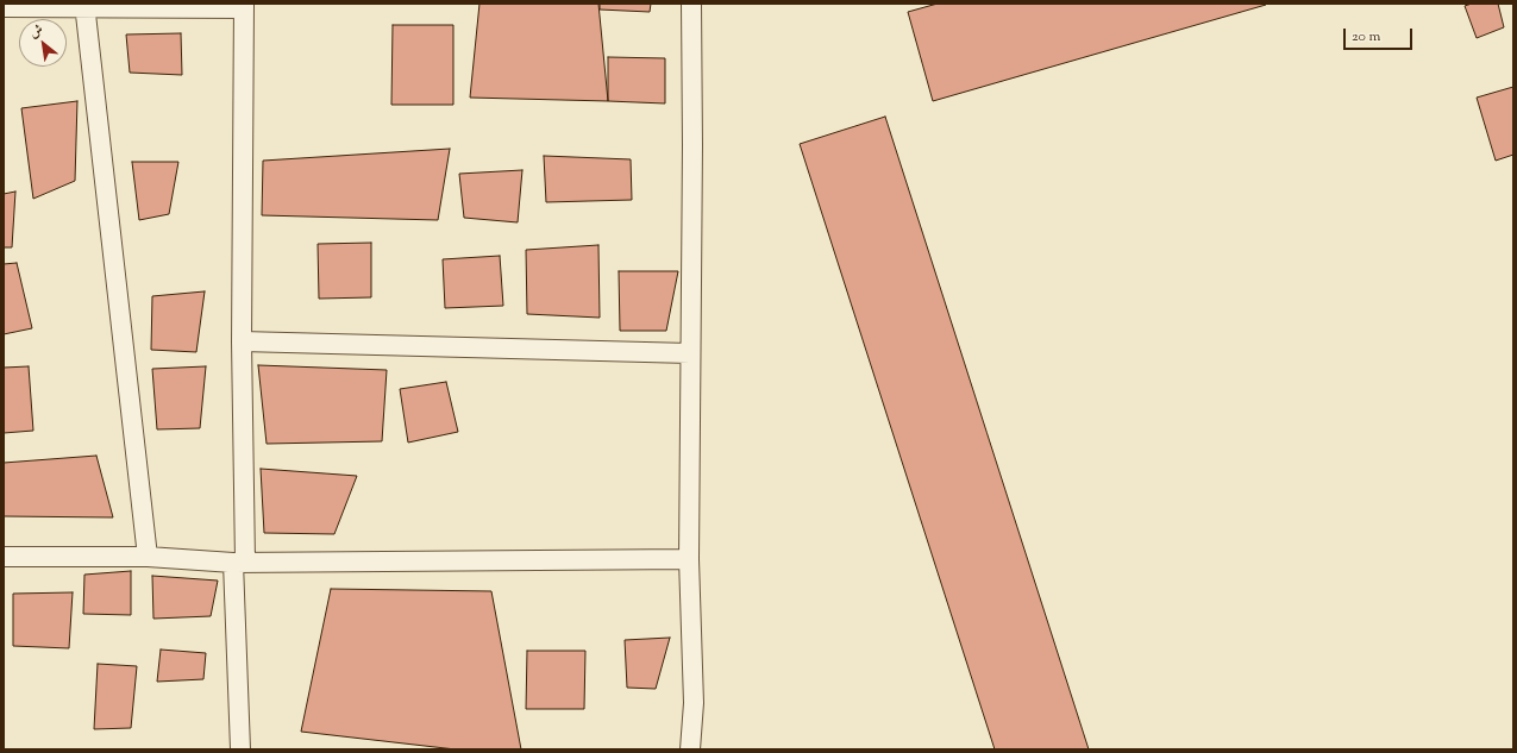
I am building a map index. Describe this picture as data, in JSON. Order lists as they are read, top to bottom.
{
  "scale_bar": "20 m",
  "north": "top left"
}
